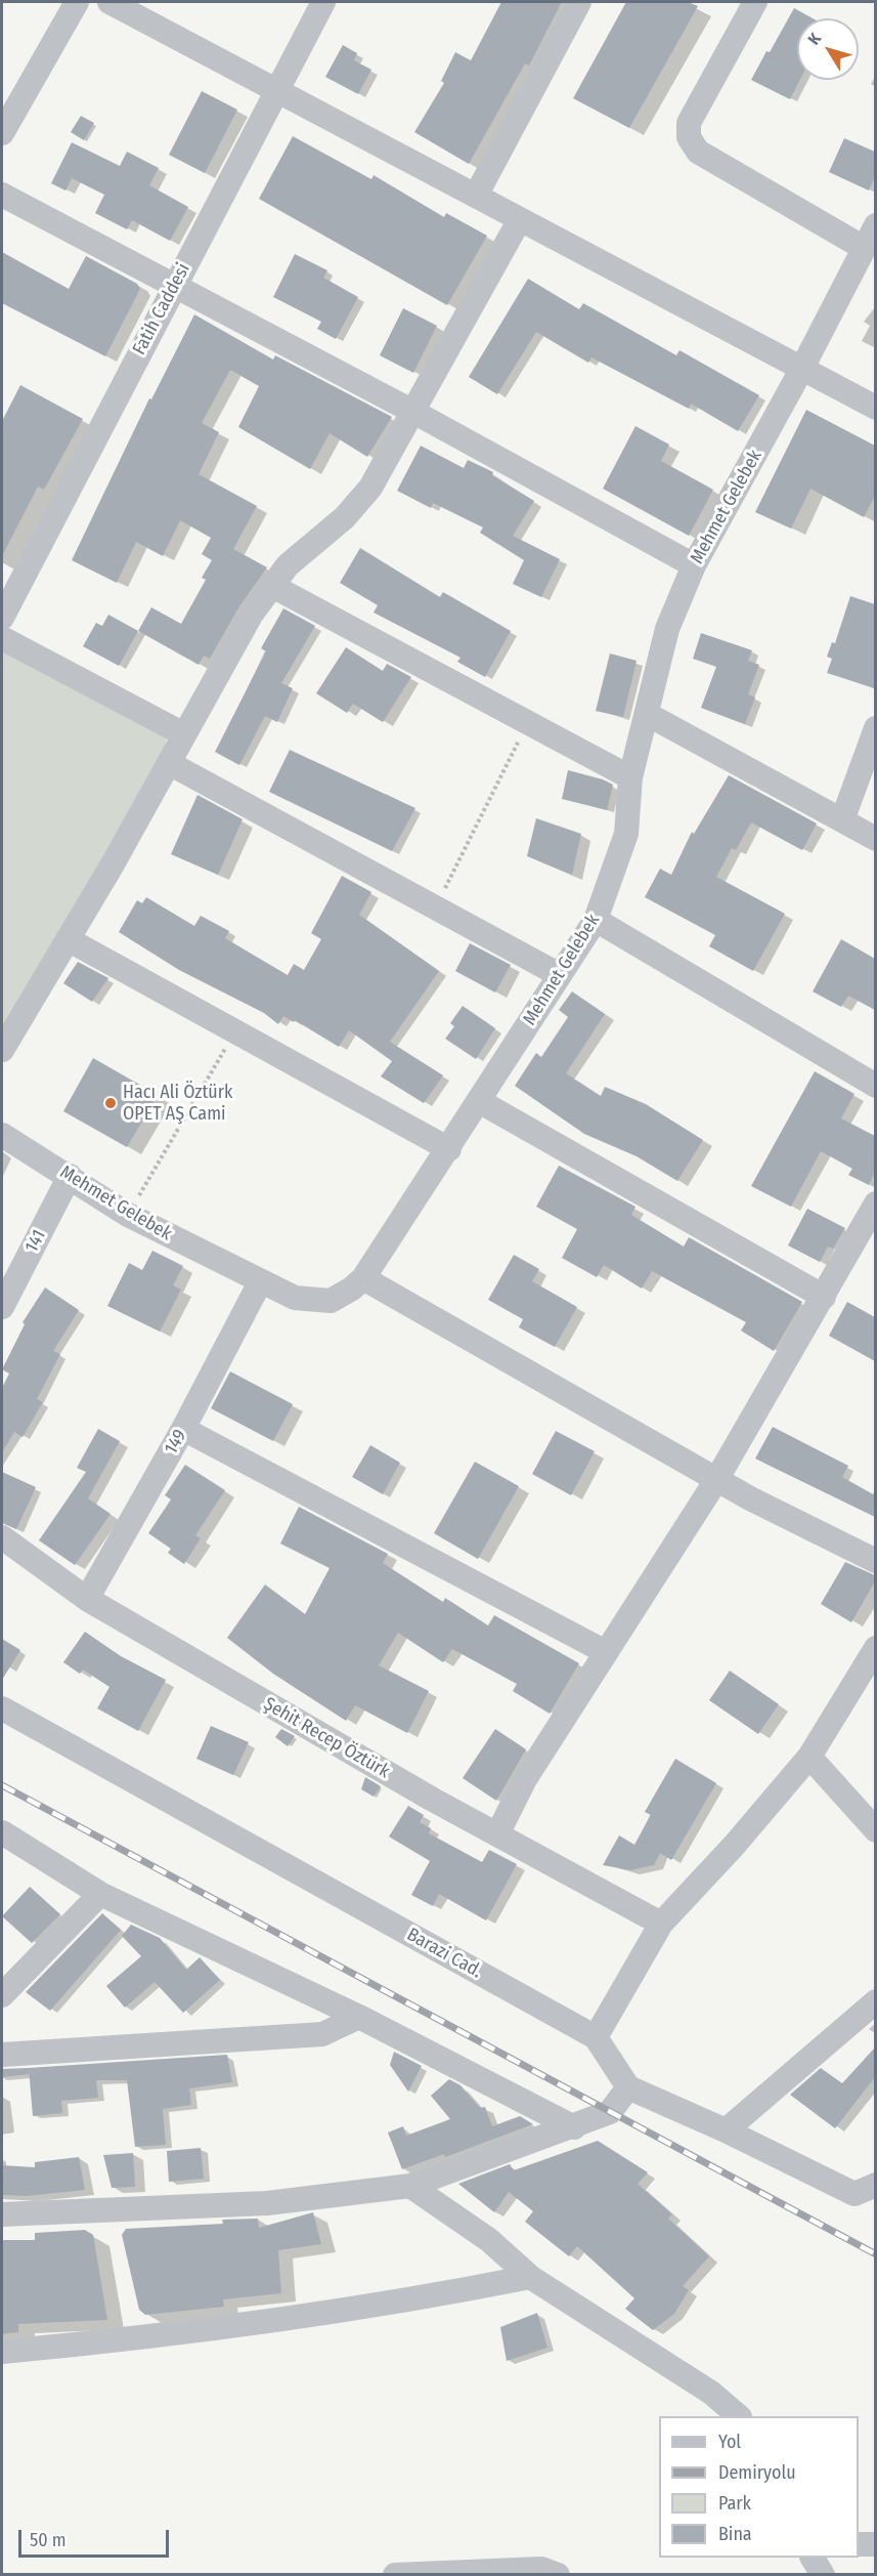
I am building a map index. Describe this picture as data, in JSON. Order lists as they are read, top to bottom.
{
  "streets": {
    "street": [
      "Fatih Caddesi",
      "Mehmet Gelebek",
      "141",
      "149",
      "Şehit Recep Öztürk",
      "Barazi Cad."
    ]
  },
  "crossings": [
    ["Mehmet Gelebek", "141"],
    ["Mehmet Gelebek", "149"],
    ["149", "Şehit Recep Öztürk"]
  ],
  "places": ["Hacı Ali Öztürk OPET AŞ Cami"],
  "legend": [
    "Yol",
    "Demiryolu",
    "Park",
    "Bina"
  ],
  "scale_bar": "50 m",
  "north": "top left"
}
